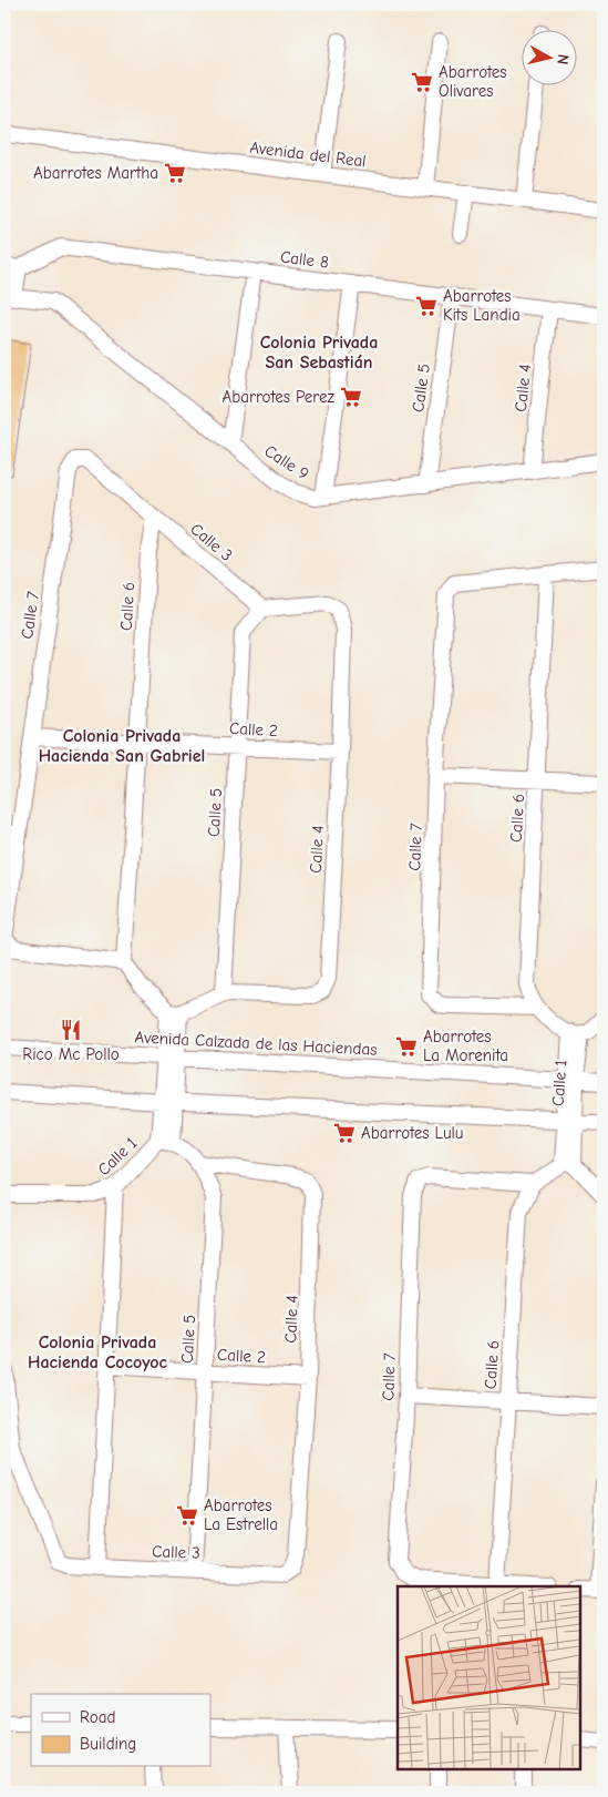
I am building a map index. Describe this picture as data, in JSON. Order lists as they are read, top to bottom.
{
  "streets": {
    "street": [
      "Avenida del Real",
      "Calle 8",
      "Calle 5",
      "Calle 4",
      "Calle 9",
      "Calle 3",
      "Calle 6",
      "Calle 7",
      "Calle 2",
      "Avenida Calzada de las Haciendas",
      "Calle 1"
    ]
  },
  "crossings": [
    ["Calle 8", "Calle 5"],
    ["Calle 8", "Calle 4"],
    ["Calle 5", "Calle 4"],
    ["Calle 5", "Calle 9"],
    ["Calle 5", "Calle 3"],
    ["Calle 5", "Calle 2"],
    ["Calle 5", "Calle 1"],
    ["Calle 4", "Calle 9"],
    ["Calle 4", "Calle 3"],
    ["Calle 4", "Calle 2"],
    ["Calle 3", "Calle 6"],
    ["Calle 3", "Calle 7"],
    ["Calle 6", "Calle 7"],
    ["Calle 6", "Calle 2"],
    ["Calle 6", "Calle 1"],
    ["Calle 7", "Calle 2"],
    ["Avenida Calzada de las Haciendas", "Calle 1"]
  ],
  "districts": ["Colonia Privada San Sebastián", "Colonia Privada Hacienda San Gabriel", "Colonia Privada Hacienda Cocoyoc"],
  "places": {
    "supermarket": [
      "Abarrotes Olivares",
      "Abarrotes Martha",
      "Abarrotes Kits Landia",
      "Abarrotes Perez",
      "Abarrotes La Morenita",
      "Abarrotes Lulu",
      "Abarrotes La Estrella"
    ],
    "restaurant": ["Rico Mc Pollo"]
  },
  "legend": ["Road", "Building"],
  "north": "right"
}
